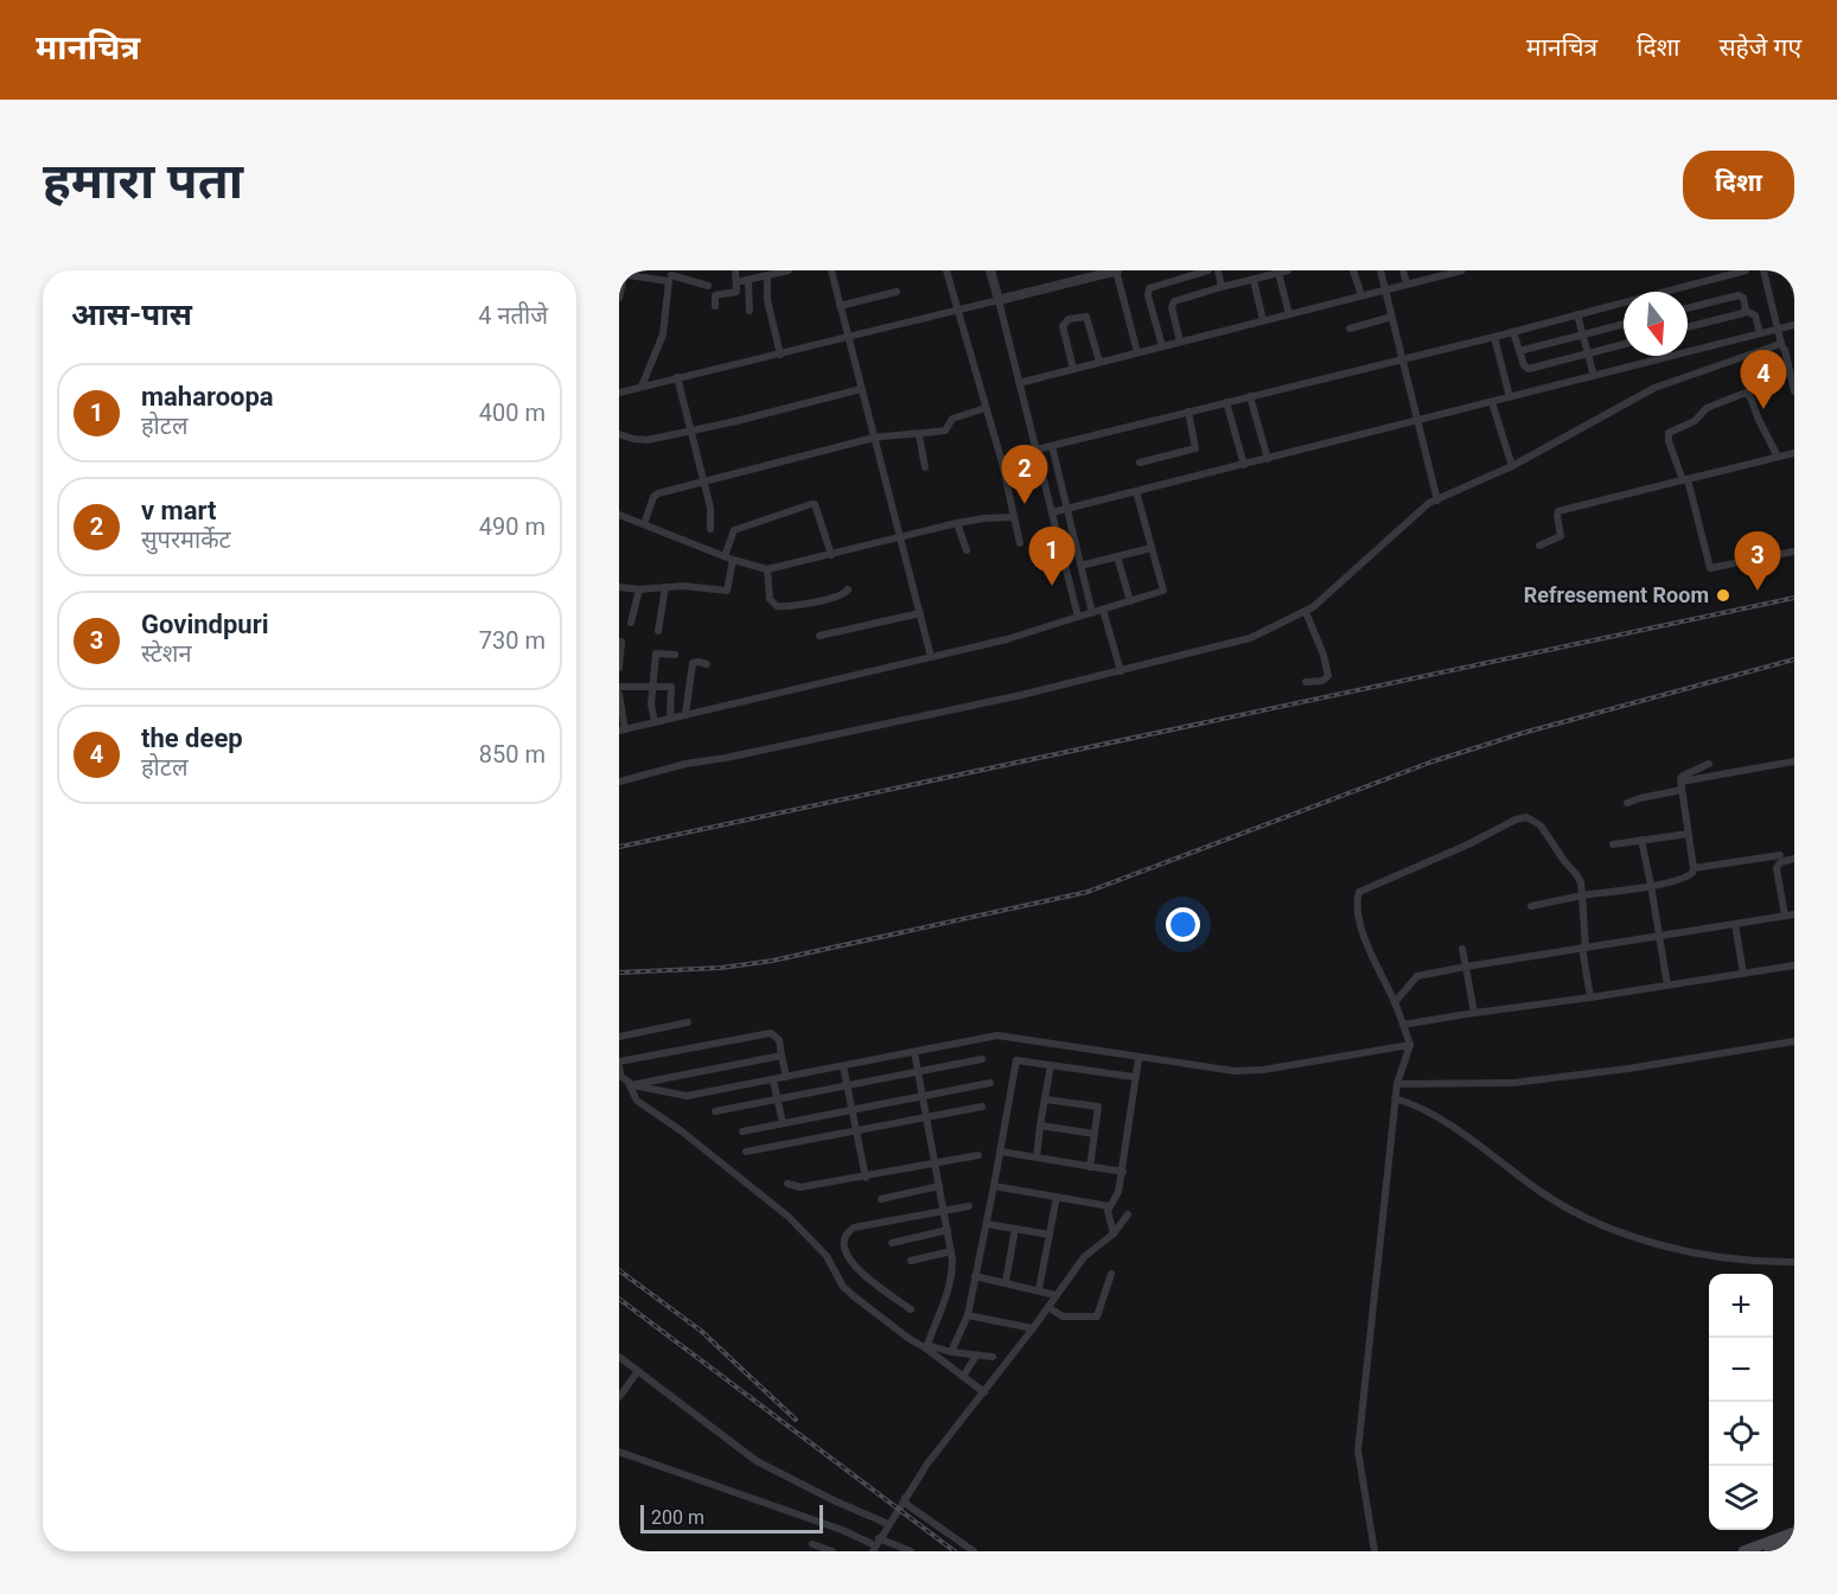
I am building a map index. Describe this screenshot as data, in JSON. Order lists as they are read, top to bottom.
{
  "places": ["Refresement Room"],
  "scale_bar": "200 m",
  "north": "bottom",
  "page": {
    "header": "मानचित्र",
    "nav": ["मानचित्र", "दिशा", "सहेजे गए"],
    "buttons": "दिशा",
    "title": "हमारा पता",
    "heading": ["आस-पास", "4 नतीजे"],
    "pins": [
      "4",
      "2",
      "1",
      "3"
    ],
    "list": [
      {
        "mark": "1",
        "name": "maharoopa",
        "note": "होटल",
        "value": "400 m"
      },
      {
        "mark": "2",
        "name": "v mart",
        "note": "सुपरमार्केट",
        "value": "490 m"
      },
      {
        "mark": "3",
        "name": "Govindpuri",
        "note": "स्टेशन",
        "value": "730 m"
      },
      {
        "mark": "4",
        "name": "the deep",
        "note": "होटल",
        "value": "850 m"
      }
    ],
    "map_buttons": ["+", "−"],
    "scale": "200 m"
  }
}
